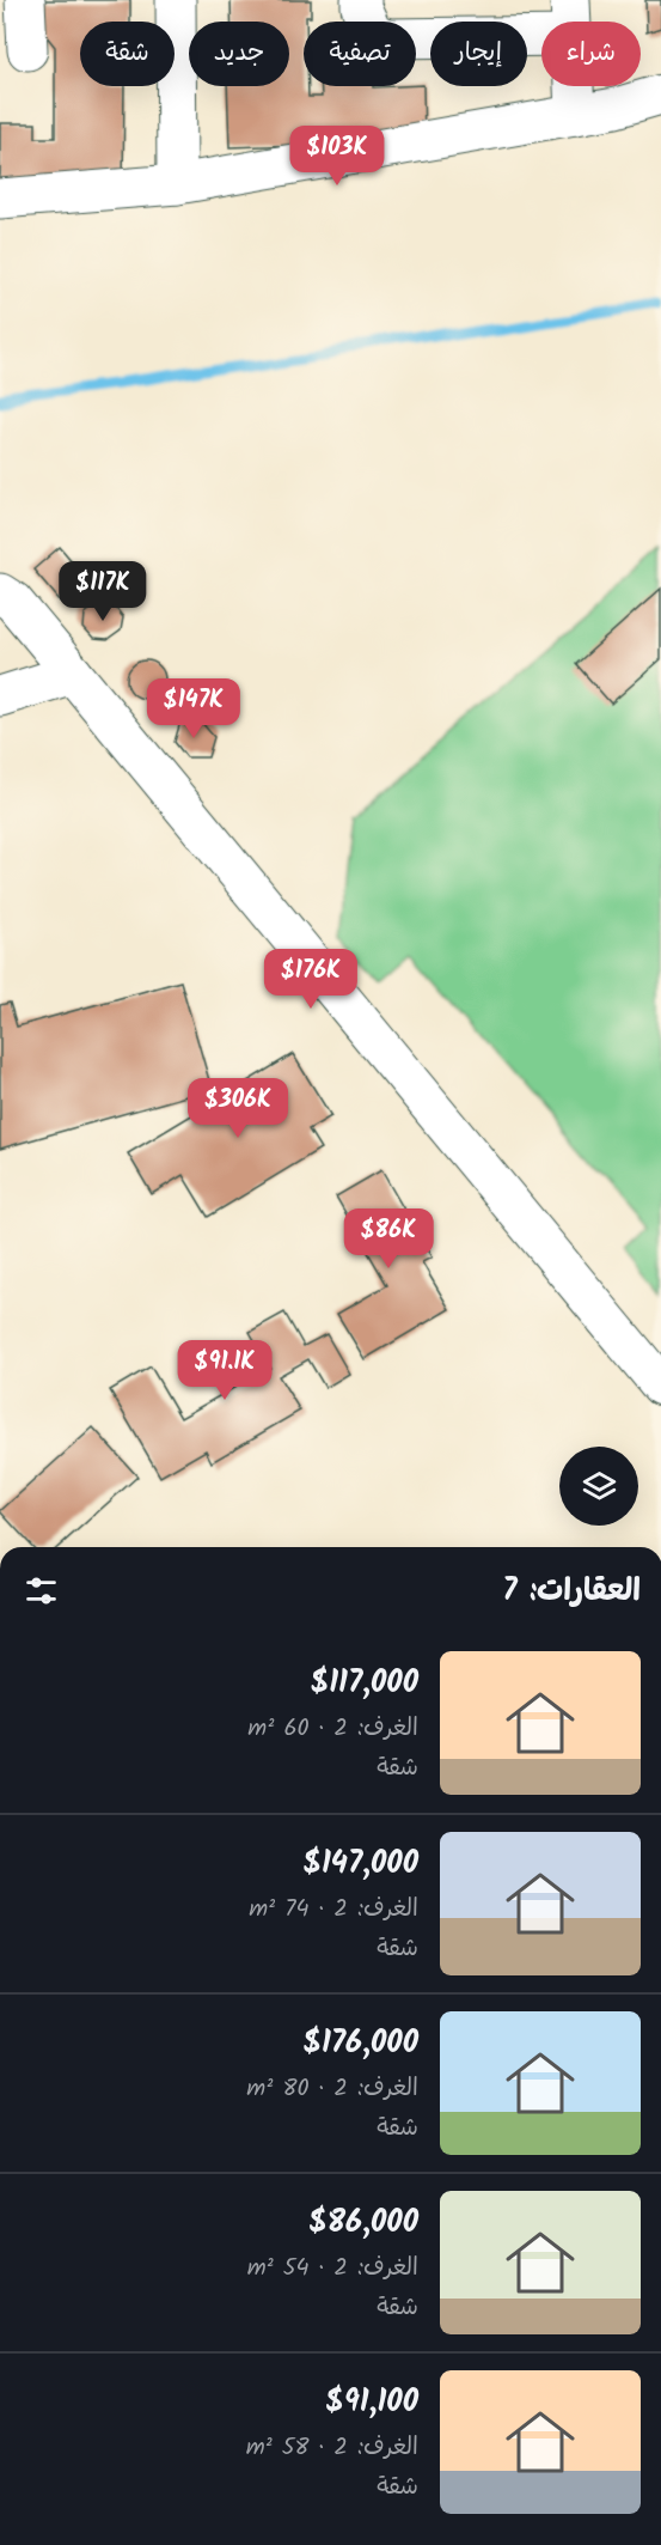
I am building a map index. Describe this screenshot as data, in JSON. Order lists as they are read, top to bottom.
{
  "page": {
    "chip": [
      "شراء",
      "إيجار",
      "تصفية",
      "جديد",
      "شقة"
    ],
    "price": [
      "$103K",
      "$117K",
      "$147K",
      "$176K",
      "$306K",
      "$86K",
      "$91.1K"
    ],
    "heading": "العقارات: 7",
    "list": [
      {
        "name": "$117,000",
        "note": "الغرف: 2 · 60 m² · شقة"
      },
      {
        "name": "$147,000",
        "note": "الغرف: 2 · 74 m² · شقة"
      },
      {
        "name": "$176,000",
        "note": "الغرف: 2 · 80 m² · شقة"
      },
      {
        "name": "$86,000",
        "note": "الغرف: 2 · 54 m² · شقة"
      },
      {
        "name": "$91,100",
        "note": "الغرف: 2 · 58 m² · شقة"
      }
    ]
  }
}
